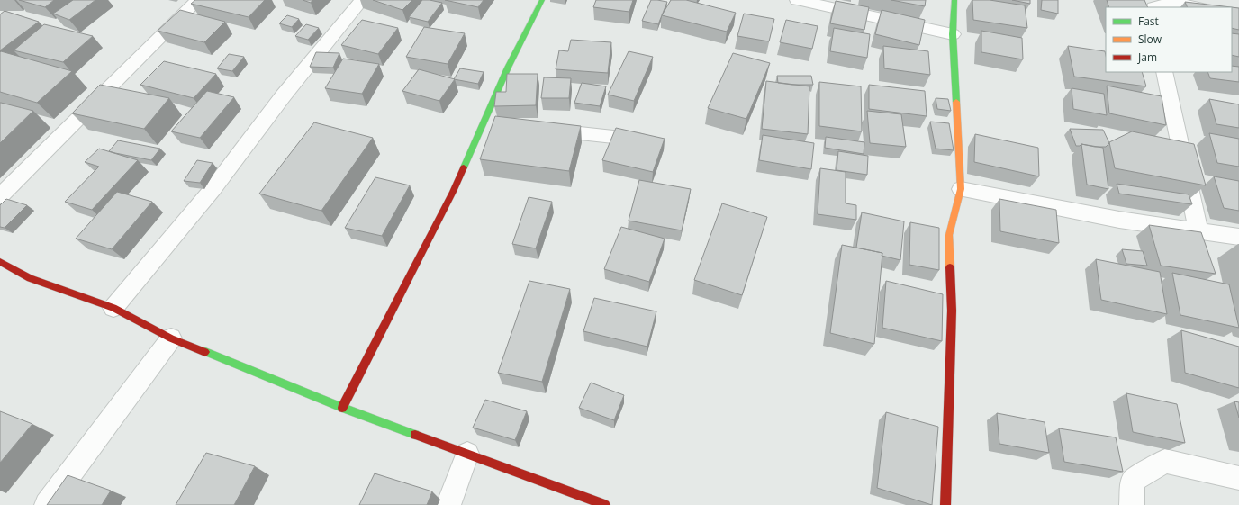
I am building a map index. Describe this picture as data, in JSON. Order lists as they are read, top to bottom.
{
  "legend": ["Fast", "Slow", "Jam"]
}
